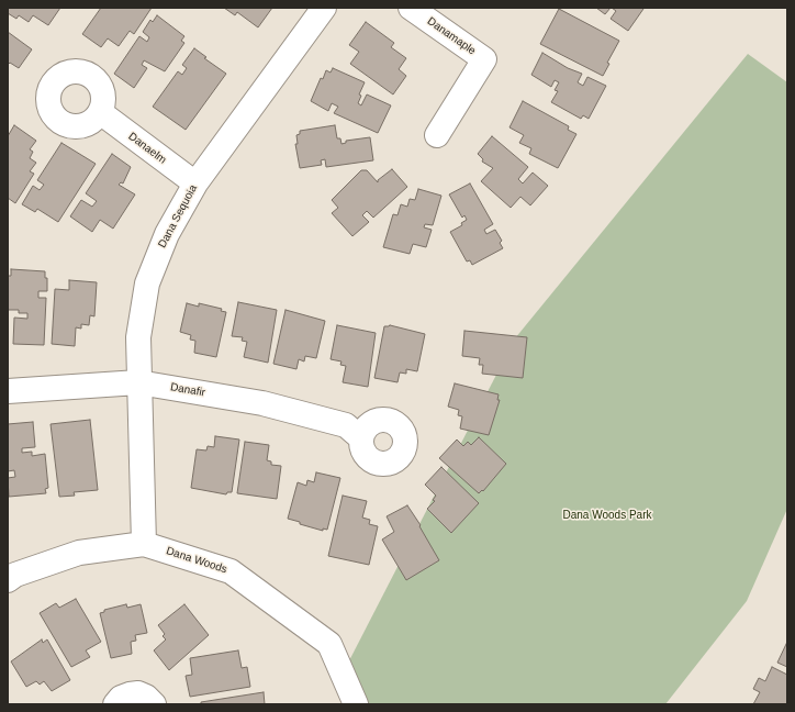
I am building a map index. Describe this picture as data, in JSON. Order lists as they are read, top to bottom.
{
  "streets": {
    "street": [
      "Danamaple",
      "Danaelm",
      "Dana Sequoia",
      "Danafir",
      "Dana Woods"
    ]
  },
  "crossings": [
    ["Danaelm", "Dana Sequoia"],
    ["Dana Sequoia", "Danafir"],
    ["Dana Sequoia", "Dana Woods"]
  ],
  "parks": ["Dana Woods Park"]
}
